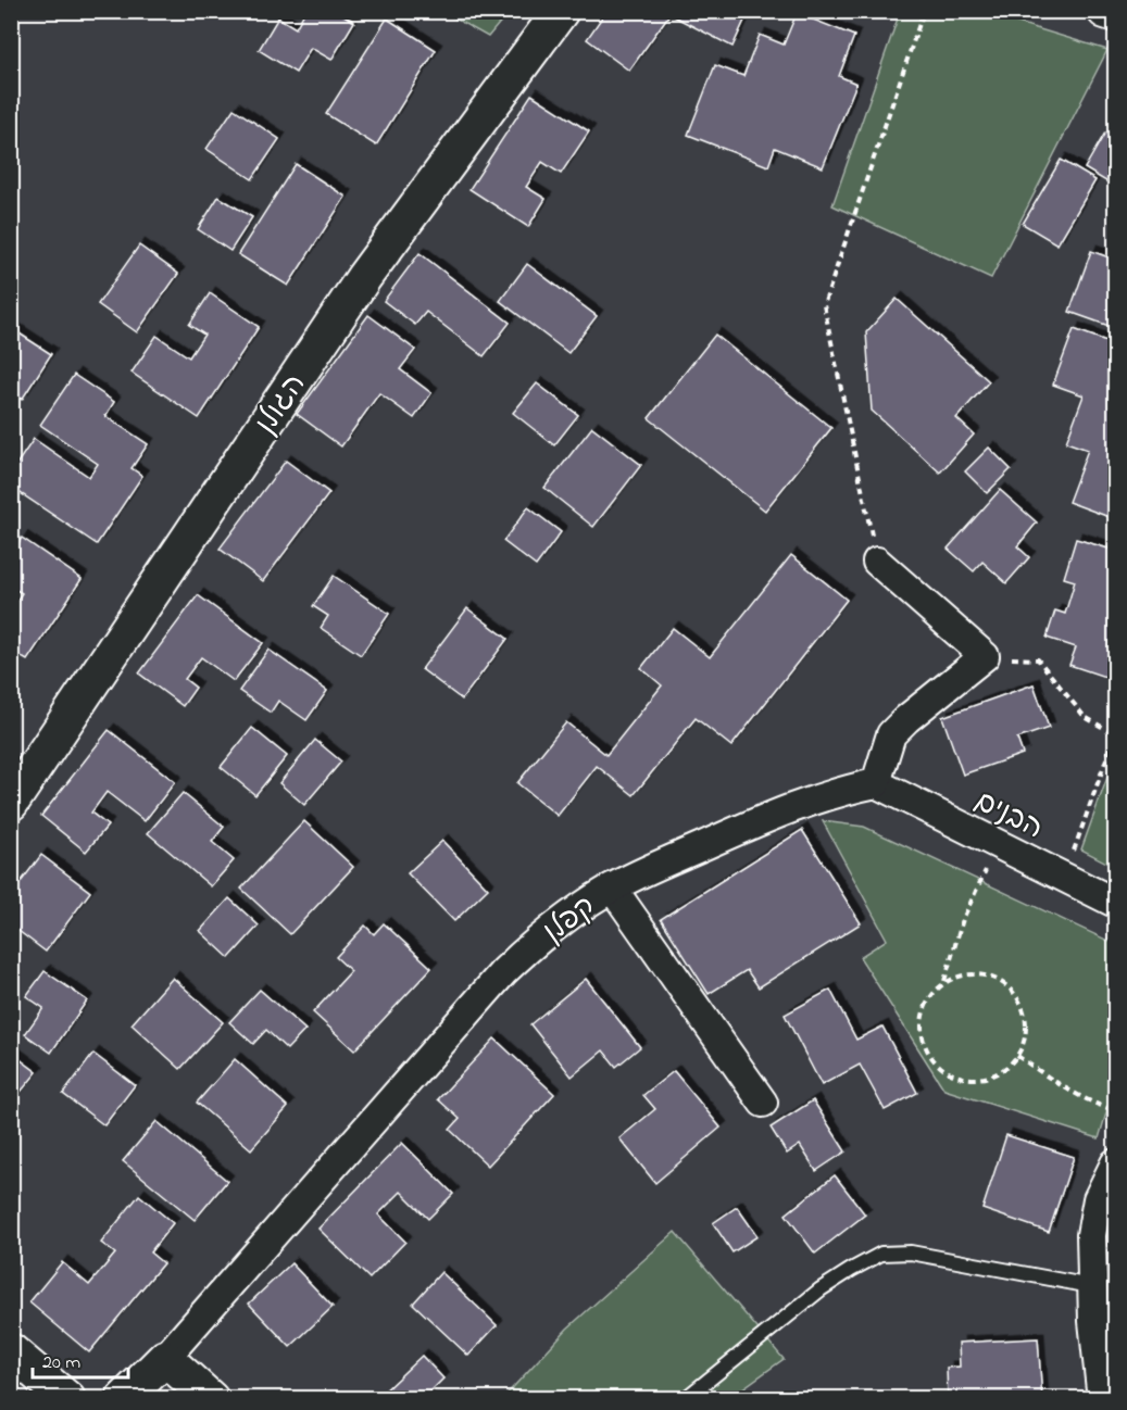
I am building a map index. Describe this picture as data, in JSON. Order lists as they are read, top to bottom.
{
  "streets": {
    "street": ["הגולן", "הבנים", "קפלן"]
  },
  "crossings": [
    ["הבנים", "קפלן"]
  ],
  "scale_bar": "20 m"
}
